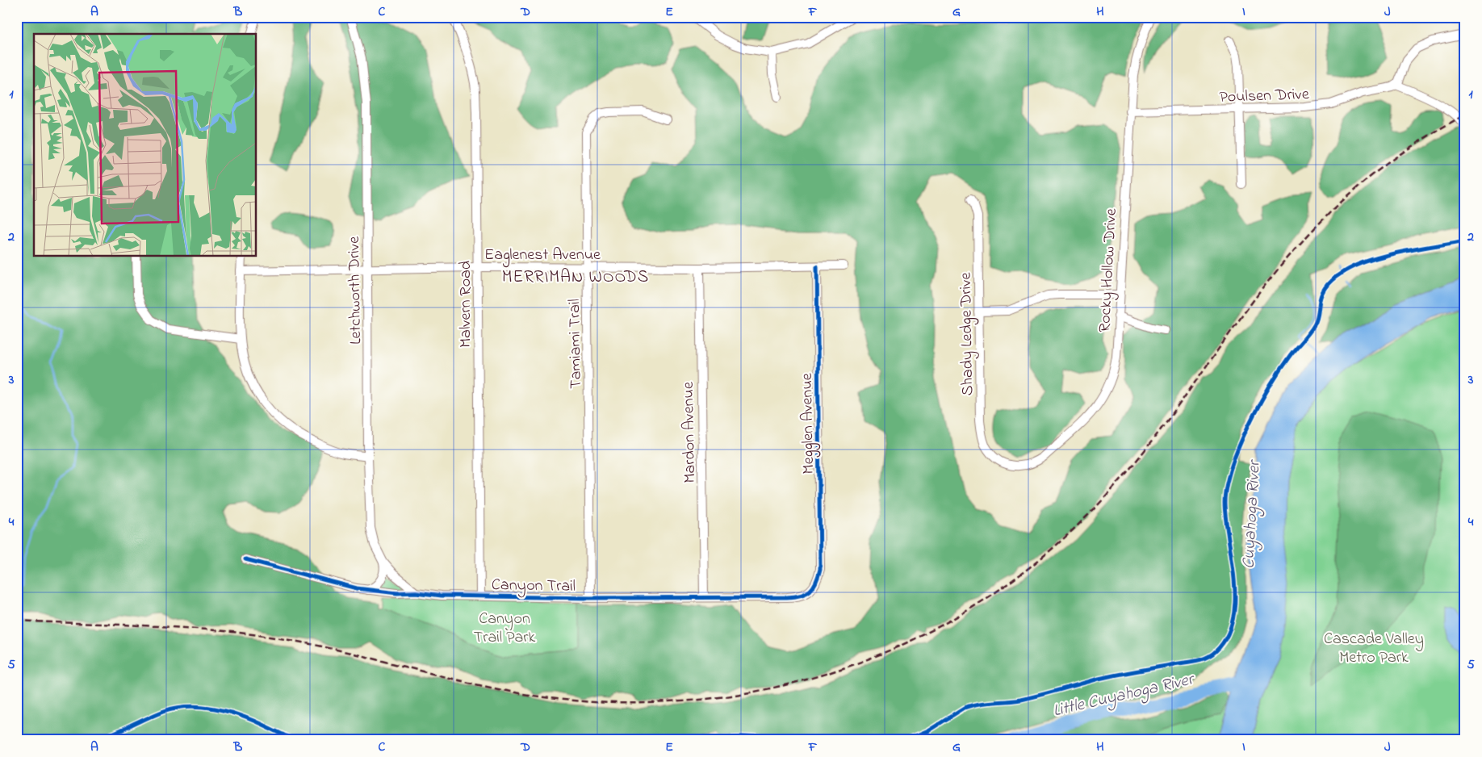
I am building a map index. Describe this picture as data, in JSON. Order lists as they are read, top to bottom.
{
  "streets": {
    "street": [
      "Poulsen Drive",
      "Eaglenest Avenue",
      "Rocky Hollow Drive",
      "Letchworth Drive",
      "Malvern Road",
      "Shady Ledge Drive",
      "Tamiami Trail",
      "Megglen Avenue",
      "Mardon Avenue",
      "Canyon Trail"
    ]
  },
  "crossings": [
    ["Poulsen Drive", "Rocky Hollow Drive"],
    ["Eaglenest Avenue", "Letchworth Drive"],
    ["Eaglenest Avenue", "Malvern Road"],
    ["Eaglenest Avenue", "Tamiami Trail"],
    ["Eaglenest Avenue", "Megglen Avenue"],
    ["Eaglenest Avenue", "Mardon Avenue"],
    ["Rocky Hollow Drive", "Shady Ledge Drive"],
    ["Letchworth Drive", "Canyon Trail"],
    ["Malvern Road", "Canyon Trail"],
    ["Tamiami Trail", "Canyon Trail"],
    ["Megglen Avenue", "Canyon Trail"],
    ["Mardon Avenue", "Canyon Trail"]
  ],
  "districts": ["MERRIMAN WOODS"],
  "water": ["Cuyahoga River", "Little Cuyahoga River"],
  "parks": ["Canyon Trail Park", "Cascade Valley Metro Park"],
  "grid": {
    "columns": [
      "A",
      "B",
      "C",
      "D",
      "E",
      "F",
      "G",
      "H",
      "I",
      "J"
    ],
    "rows": [
      "1",
      "2",
      "3",
      "4",
      "5"
    ]
  }
}
